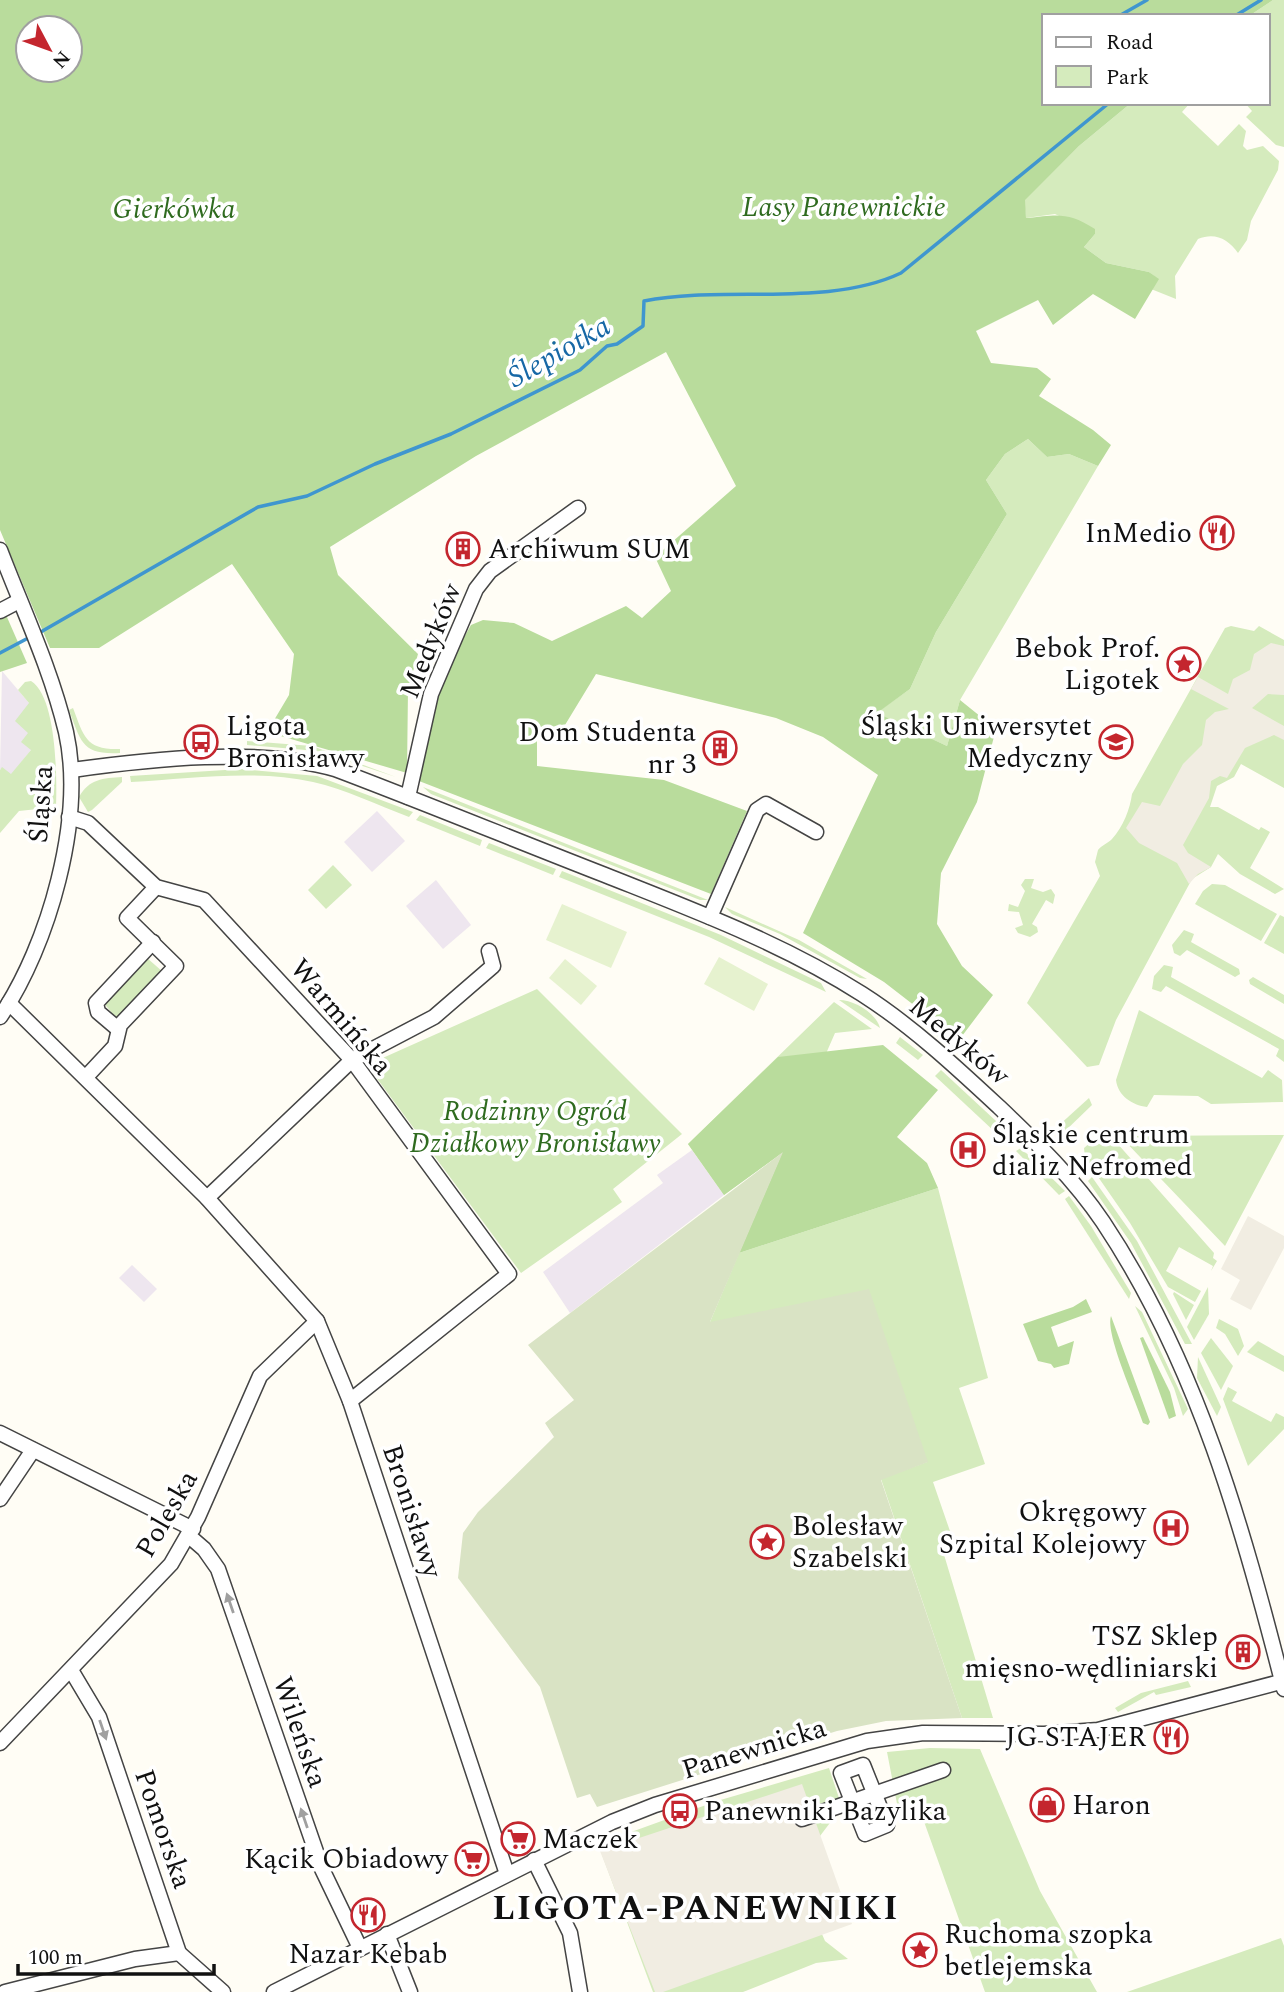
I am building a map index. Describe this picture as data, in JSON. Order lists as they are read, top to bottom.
{
  "streets": {
    "street": [
      "Medyków",
      "Śląska",
      "Warmińska",
      "Bronisławy",
      "Poleska",
      "Wileńska",
      "Panewnicka",
      "Pomorska"
    ]
  },
  "crossings": [
    ["Medyków", "Śląska"],
    ["Medyków", "Panewnicka"],
    ["Śląska", "Warmińska"],
    ["Śląska", "Bronisławy"],
    ["Warmińska", "Bronisławy"],
    ["Bronisławy", "Poleska"],
    ["Bronisławy", "Panewnicka"],
    ["Poleska", "Wileńska"],
    ["Poleska", "Pomorska"],
    ["Wileńska", "Panewnicka"]
  ],
  "one_way": ["Wileńska", "Pomorska"],
  "districts": ["LIGOTA-PANEWNIKI"],
  "water": ["Ślepiotka"],
  "parks": ["Lasy Panewnickie", "Gierkówka", "Rodzinny Ogród Działkowy Bronisławy"],
  "places": {
    "restaurant": ["InMedio", "JG STAJER", "Nazar Kebab"],
    "building": ["Archiwum SUM", "Dom Studenta nr 3", "TSZ Sklep mięsno-wędliniarski"],
    "place": ["Bebok Prof. Ligotek", "Bolesław Szabelski", "Ruchoma szopka betlejemska"],
    "bus stop": ["Ligota Bronisławy", "Panewniki Bazylika"],
    "school or university": ["Śląski Uniwersytet Medyczny"],
    "hospital": ["Śląskie centrum dializ Nefromed", "Okręgowy Szpital Kolejowy"],
    "shop": ["Haron"],
    "supermarket": ["Maczek", "Kącik Obiadowy"]
  },
  "legend": ["Road", "Park"],
  "scale_bar": "100 m",
  "north": "bottom right"
}
